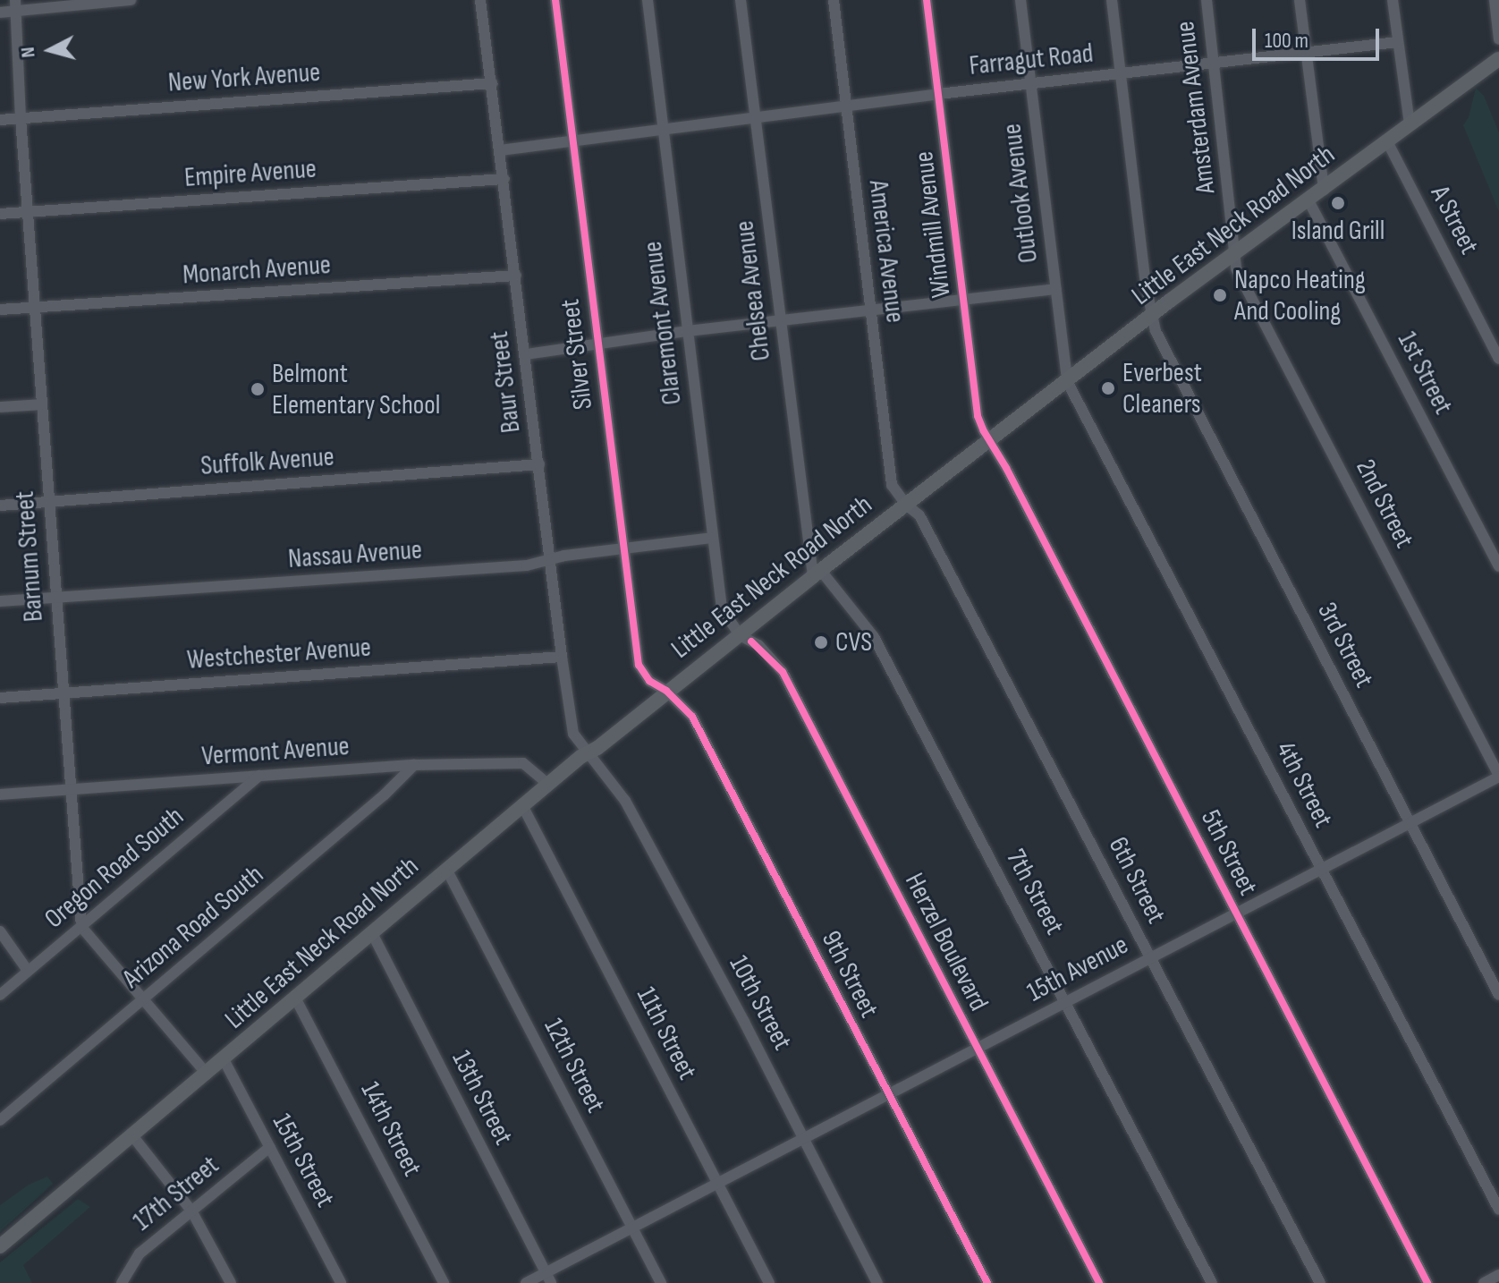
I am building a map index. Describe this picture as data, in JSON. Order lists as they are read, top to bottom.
{
  "streets": {
    "main road": ["Little East Neck Road North"],
    "street": [
      "Farragut Road",
      "New York Avenue",
      "Amsterdam Avenue",
      "Empire Avenue",
      "Outlook Avenue",
      "A Street",
      "Windmill Avenue",
      "America Avenue",
      "Monarch Avenue",
      "Chelsea Avenue",
      "Claremont Avenue",
      "Silver Street",
      "1st Street",
      "Baur Street",
      "Suffolk Avenue",
      "2nd Street",
      "Nassau Avenue",
      "Barnum Street",
      "3rd Street",
      "Westchester Avenue",
      "Vermont Avenue",
      "4th Street",
      "5th Street",
      "Oregon Road South",
      "6th Street",
      "7th Street",
      "Arizona Road South",
      "Herzel Boulevard",
      "15th Avenue",
      "9th Street",
      "10th Street",
      "11th Street",
      "12th Street",
      "13th Street",
      "14th Street",
      "15th Street",
      "17th Street"
    ]
  },
  "crossings": [
    ["Farragut Road", "Amsterdam Avenue"],
    ["Farragut Road", "Outlook Avenue"],
    ["Farragut Road", "Windmill Avenue"],
    ["Farragut Road", "America Avenue"],
    ["Farragut Road", "Chelsea Avenue"],
    ["Farragut Road", "Claremont Avenue"],
    ["Farragut Road", "Silver Street"],
    ["Farragut Road", "Baur Street"],
    ["Farragut Road", "3rd Street"],
    ["New York Avenue", "Baur Street"],
    ["New York Avenue", "Barnum Street"],
    ["Amsterdam Avenue", "Little East Neck Road North"],
    ["Amsterdam Avenue", "2nd Street"],
    ["Empire Avenue", "Baur Street"],
    ["Empire Avenue", "Barnum Street"],
    ["Outlook Avenue", "Little East Neck Road North"],
    ["Outlook Avenue", "4th Street"],
    ["A Street", "Little East Neck Road North"],
    ["Windmill Avenue", "Little East Neck Road North"],
    ["Windmill Avenue", "5th Street"],
    ["Little East Neck Road North", "America Avenue"],
    ["Little East Neck Road North", "Chelsea Avenue"],
    ["Little East Neck Road North", "Claremont Avenue"],
    ["Little East Neck Road North", "Silver Street"],
    ["Little East Neck Road North", "1st Street"],
    ["Little East Neck Road North", "Baur Street"],
    ["Little East Neck Road North", "2nd Street"],
    ["Little East Neck Road North", "3rd Street"],
    ["Little East Neck Road North", "Vermont Avenue"],
    ["Little East Neck Road North", "4th Street"],
    ["Little East Neck Road North", "5th Street"],
    ["Little East Neck Road North", "6th Street"],
    ["Little East Neck Road North", "7th Street"],
    ["Little East Neck Road North", "Herzel Boulevard"],
    ["Little East Neck Road North", "9th Street"],
    ["Little East Neck Road North", "10th Street"],
    ["Little East Neck Road North", "11th Street"],
    ["Little East Neck Road North", "12th Street"],
    ["Little East Neck Road North", "13th Street"],
    ["Little East Neck Road North", "14th Street"],
    ["Little East Neck Road North", "15th Street"],
    ["America Avenue", "6th Street"],
    ["Monarch Avenue", "Baur Street"],
    ["Monarch Avenue", "Barnum Street"],
    ["Chelsea Avenue", "7th Street"],
    ["Claremont Avenue", "Nassau Avenue"],
    ["Claremont Avenue", "Herzel Boulevard"],
    ["Silver Street", "Nassau Avenue"],
    ["Silver Street", "9th Street"],
    ["Baur Street", "Suffolk Avenue"],
    ["Baur Street", "Nassau Avenue"],
    ["Baur Street", "Westchester Avenue"],
    ["Baur Street", "10th Street"],
    ["Suffolk Avenue", "Barnum Street"],
    ["2nd Street", "15th Avenue"],
    ["Nassau Avenue", "Barnum Street"],
    ["Barnum Street", "Westchester Avenue"],
    ["Barnum Street", "Vermont Avenue"],
    ["Barnum Street", "Oregon Road South"],
    ["3rd Street", "15th Avenue"],
    ["Vermont Avenue", "Oregon Road South"],
    ["Vermont Avenue", "Arizona Road South"],
    ["4th Street", "15th Avenue"],
    ["5th Street", "15th Avenue"],
    ["6th Street", "15th Avenue"],
    ["7th Street", "15th Avenue"],
    ["Herzel Boulevard", "15th Avenue"],
    ["15th Avenue", "9th Street"],
    ["15th Avenue", "10th Street"],
    ["15th Avenue", "11th Street"],
    ["15th Avenue", "12th Street"],
    ["15th Avenue", "13th Street"],
    ["15th Street", "17th Street"]
  ],
  "places": [
    "Island Grill",
    "Napco Heating And Cooling",
    "Everbest Cleaners",
    "Belmont Elementary School",
    "CVS"
  ],
  "scale_bar": "100 m",
  "north": "left"
}
